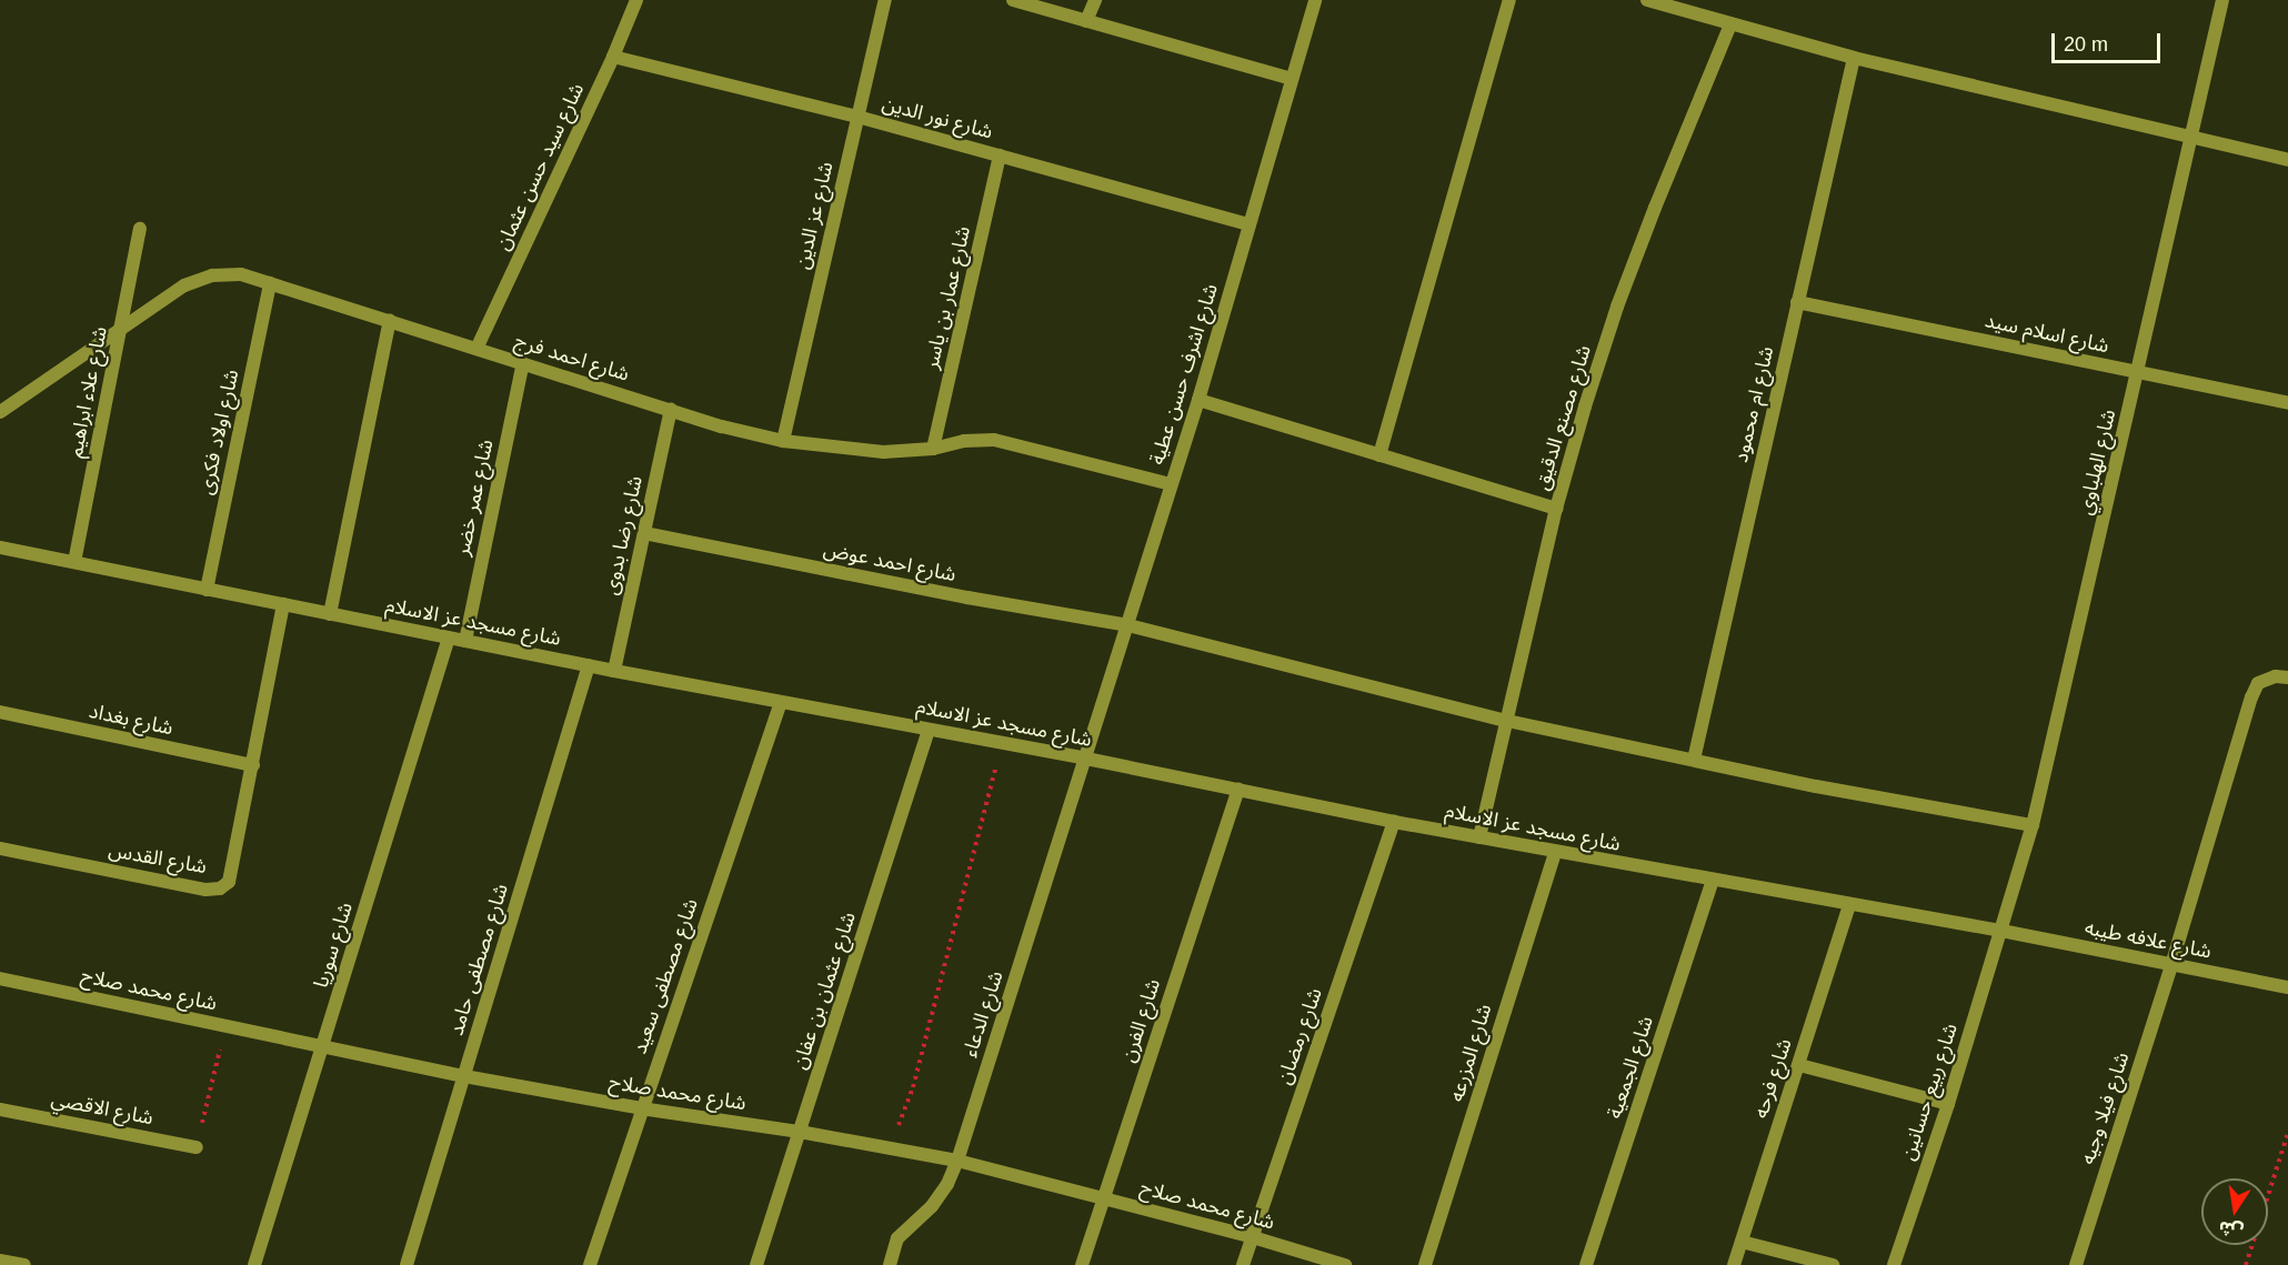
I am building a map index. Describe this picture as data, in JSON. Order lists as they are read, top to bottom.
{
  "streets": {
    "street": [
      "شارع نور الدين",
      "شارع سيد حسن عثمان",
      "شارع عز الدين",
      "شارع عمار بن ياسر",
      "شارع اسلام سيد",
      "شارع احمد فرج",
      "شارع اشرف حسن عطية",
      "شارع علاء ابراهيم",
      "شارع ام محمود",
      "شارع مصنع الدقيق",
      "شارع اولاد فكرى",
      "شارع الهلباوي",
      "شارع عمر خضر",
      "شارع رضا بدوى",
      "شارع احمد عوض",
      "شارع مسجد عز الاسلام",
      "شارع بغداد",
      "شارع القدس",
      "شارع علافه طيبه",
      "شارع سوريا",
      "شارع مصطفى حامد",
      "شارع مصطفى سعيد",
      "شارع محمد صلاح",
      "شارع عثمان بن عفان",
      "شارع الدعاء",
      "شارع الفرن",
      "شارع رمضان",
      "شارع المزرعه",
      "شارع الجمعية",
      "شارع فرحه",
      "شارع ربيع حسانين",
      "شارع الاقصي",
      "شارع فيلا وجيه"
    ]
  },
  "crossings": [
    ["شارع نور الدين", "شارع سيد حسن عثمان"],
    ["شارع نور الدين", "شارع عز الدين"],
    ["شارع نور الدين", "شارع عمار بن ياسر"],
    ["شارع نور الدين", "شارع اشرف حسن عطية"],
    ["شارع سيد حسن عثمان", "شارع احمد فرج"],
    ["شارع عز الدين", "شارع احمد فرج"],
    ["شارع عمار بن ياسر", "شارع احمد فرج"],
    ["شارع اسلام سيد", "شارع ام محمود"],
    ["شارع اسلام سيد", "شارع الهلباوي"],
    ["شارع احمد فرج", "شارع اشرف حسن عطية"],
    ["شارع احمد فرج", "شارع علاء ابراهيم"],
    ["شارع احمد فرج", "شارع اولاد فكرى"],
    ["شارع احمد فرج", "شارع عمر خضر"],
    ["شارع احمد فرج", "شارع رضا بدوى"],
    ["شارع اشرف حسن عطية", "شارع احمد عوض"],
    ["شارع اشرف حسن عطية", "شارع مسجد عز الاسلام"],
    ["شارع اشرف حسن عطية", "شارع الدعاء"],
    ["شارع علاء ابراهيم", "شارع مسجد عز الاسلام"],
    ["شارع ام محمود", "شارع احمد عوض"],
    ["شارع مصنع الدقيق", "شارع احمد عوض"],
    ["شارع مصنع الدقيق", "شارع مسجد عز الاسلام"],
    ["شارع اولاد فكرى", "شارع مسجد عز الاسلام"],
    ["شارع الهلباوي", "شارع احمد عوض"],
    ["شارع الهلباوي", "شارع مسجد عز الاسلام"],
    ["شارع الهلباوي", "شارع علافه طيبه"],
    ["شارع الهلباوي", "شارع ربيع حسانين"],
    ["شارع عمر خضر", "شارع مسجد عز الاسلام"],
    ["شارع رضا بدوى", "شارع احمد عوض"],
    ["شارع رضا بدوى", "شارع مسجد عز الاسلام"],
    ["شارع مسجد عز الاسلام", "شارع علافه طيبه"],
    ["شارع مسجد عز الاسلام", "شارع سوريا"],
    ["شارع مسجد عز الاسلام", "شارع مصطفى حامد"],
    ["شارع مسجد عز الاسلام", "شارع مصطفى سعيد"],
    ["شارع مسجد عز الاسلام", "شارع عثمان بن عفان"],
    ["شارع مسجد عز الاسلام", "شارع الدعاء"],
    ["شارع مسجد عز الاسلام", "شارع الفرن"],
    ["شارع مسجد عز الاسلام", "شارع رمضان"],
    ["شارع مسجد عز الاسلام", "شارع المزرعه"],
    ["شارع مسجد عز الاسلام", "شارع الجمعية"],
    ["شارع مسجد عز الاسلام", "شارع فرحه"],
    ["شارع مسجد عز الاسلام", "شارع ربيع حسانين"],
    ["شارع بغداد", "شارع القدس"],
    ["شارع علافه طيبه", "شارع ربيع حسانين"],
    ["شارع علافه طيبه", "شارع فيلا وجيه"],
    ["شارع سوريا", "شارع محمد صلاح"],
    ["شارع مصطفى حامد", "شارع محمد صلاح"],
    ["شارع مصطفى سعيد", "شارع محمد صلاح"],
    ["شارع محمد صلاح", "شارع عثمان بن عفان"],
    ["شارع محمد صلاح", "شارع الدعاء"],
    ["شارع محمد صلاح", "شارع الفرن"],
    ["شارع محمد صلاح", "شارع رمضان"]
  ],
  "scale_bar": "20 m",
  "north": "bottom"
}
